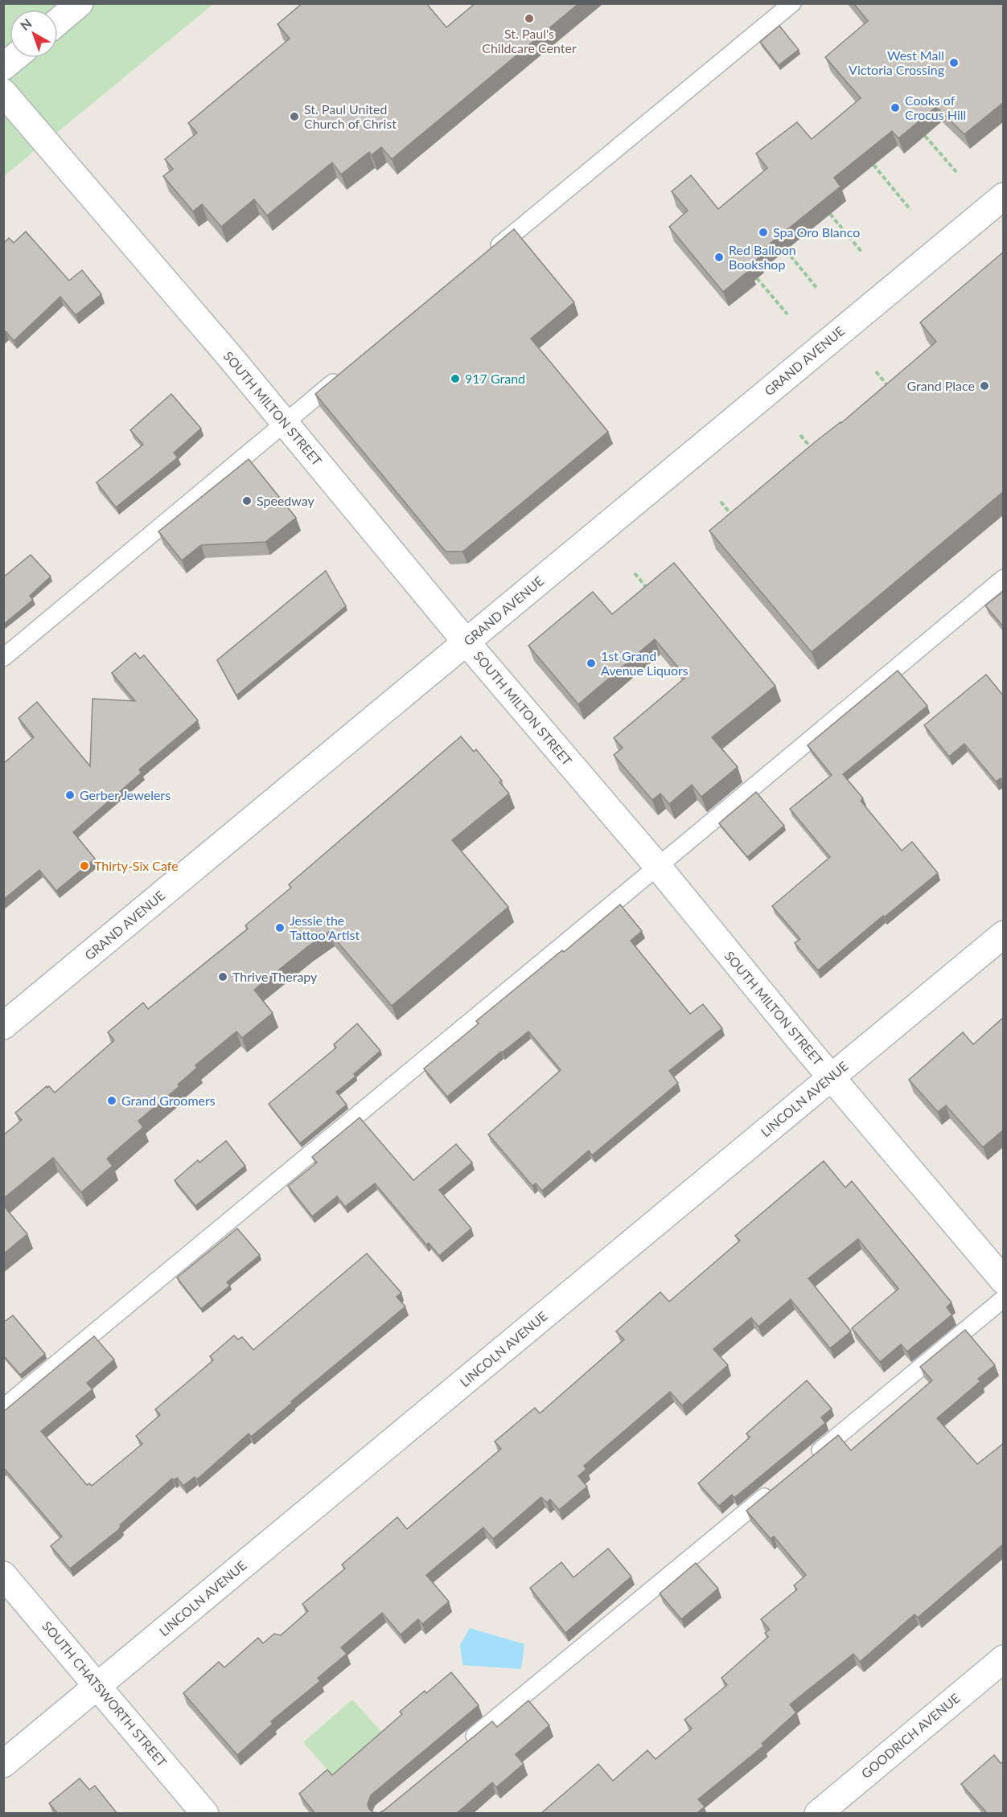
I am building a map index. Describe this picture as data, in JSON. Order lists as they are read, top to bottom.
{
  "streets": {
    "street": [
      "GRAND AVENUE",
      "SOUTH MILTON STREET",
      "LINCOLN AVENUE",
      "SOUTH CHATSWORTH STREET",
      "GOODRICH AVENUE"
    ]
  },
  "crossings": [
    ["GRAND AVENUE", "SOUTH MILTON STREET"],
    ["SOUTH MILTON STREET", "LINCOLN AVENUE"],
    ["LINCOLN AVENUE", "SOUTH CHATSWORTH STREET"]
  ],
  "places": [
    "St. Paul's Childcare Center",
    "West Mall Victoria Crossing",
    "Cooks of Crocus Hill",
    "St. Paul United Church of Christ",
    "Spa Oro Blanco",
    "Red Balloon Bookshop",
    "917 Grand",
    "Grand Place",
    "Speedway",
    "1st Grand Avenue Liquors",
    "Gerber Jewelers",
    "Thirty-Six Cafe",
    "Jessie the Tattoo Artist",
    "Thrive Therapy",
    "Grand Groomers"
  ],
  "north": "top left"
}
